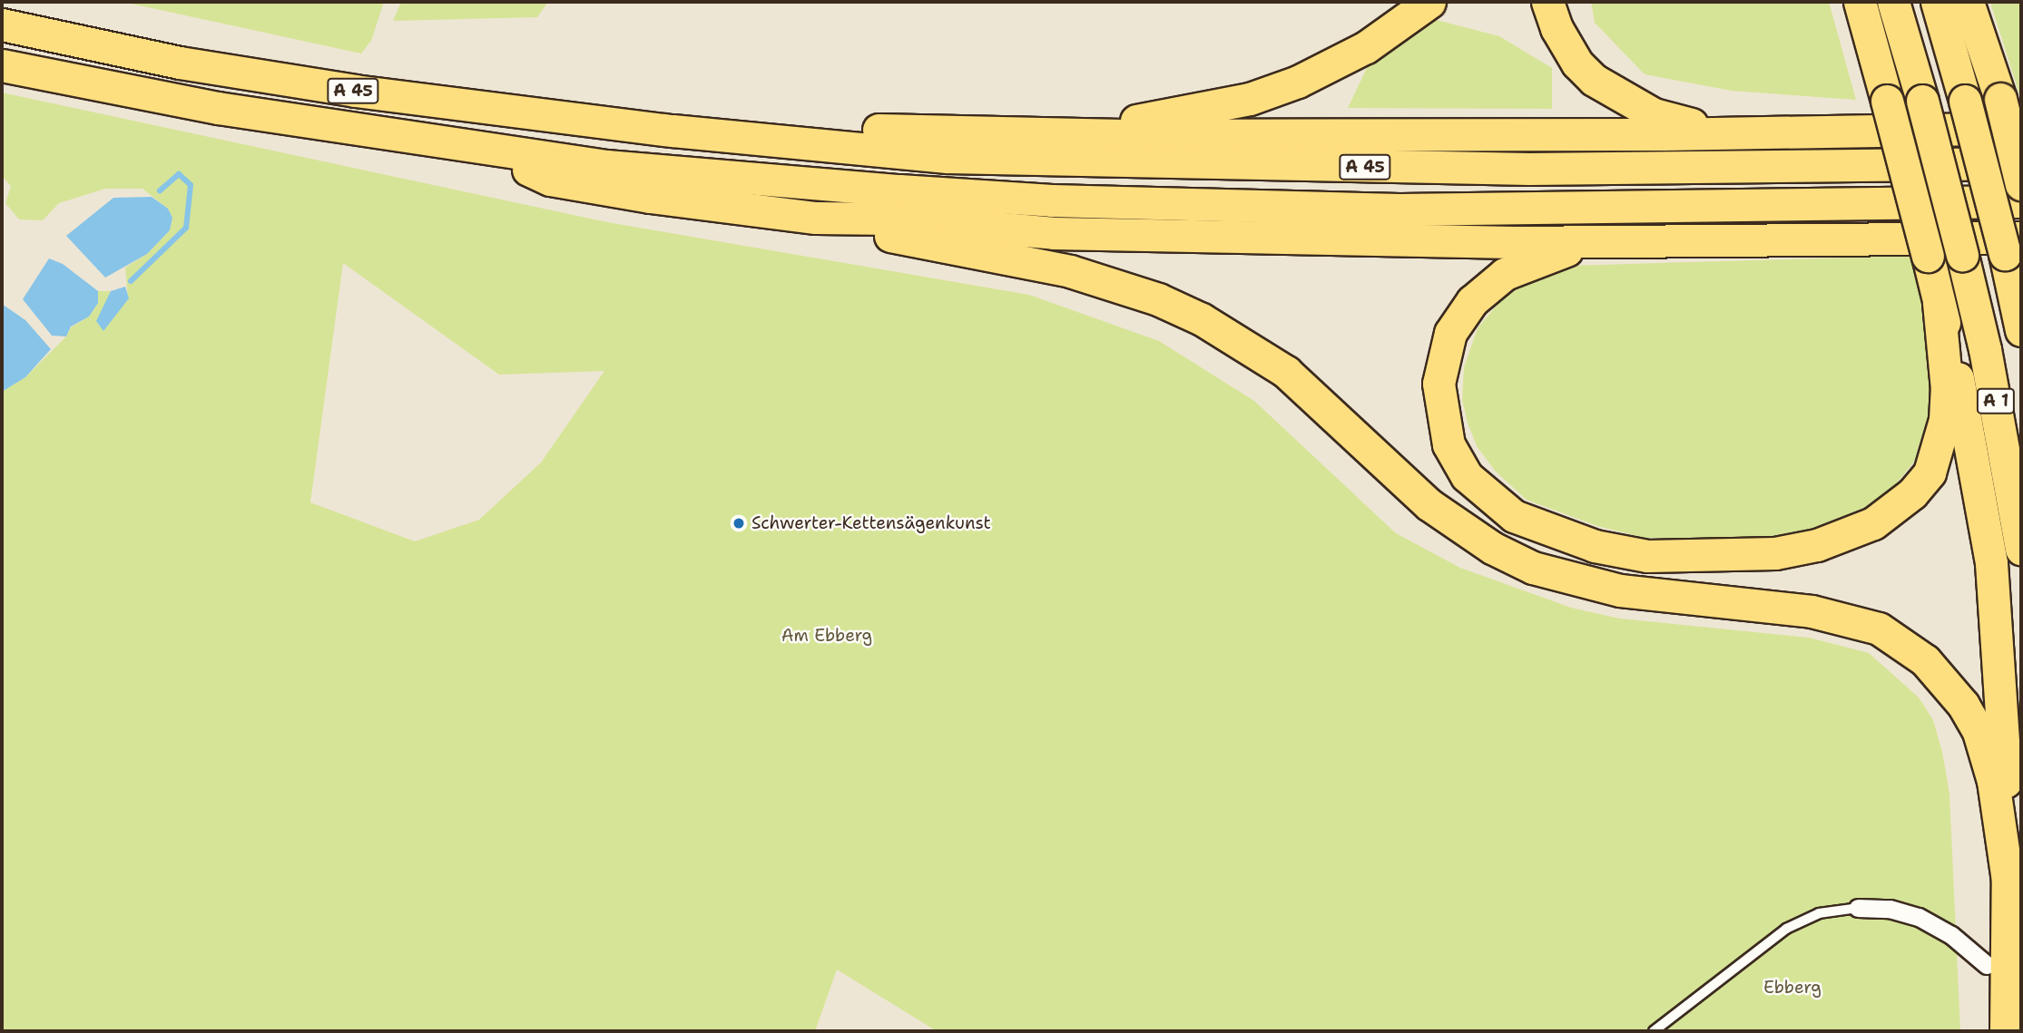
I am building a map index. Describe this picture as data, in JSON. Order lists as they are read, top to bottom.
{
  "streets": {
    "highway": ["A 45", "A 1"]
  },
  "parks": ["Am Ebberg", "Ebberg"],
  "places": ["Schwerter-Kettensägenkunst"]
}
